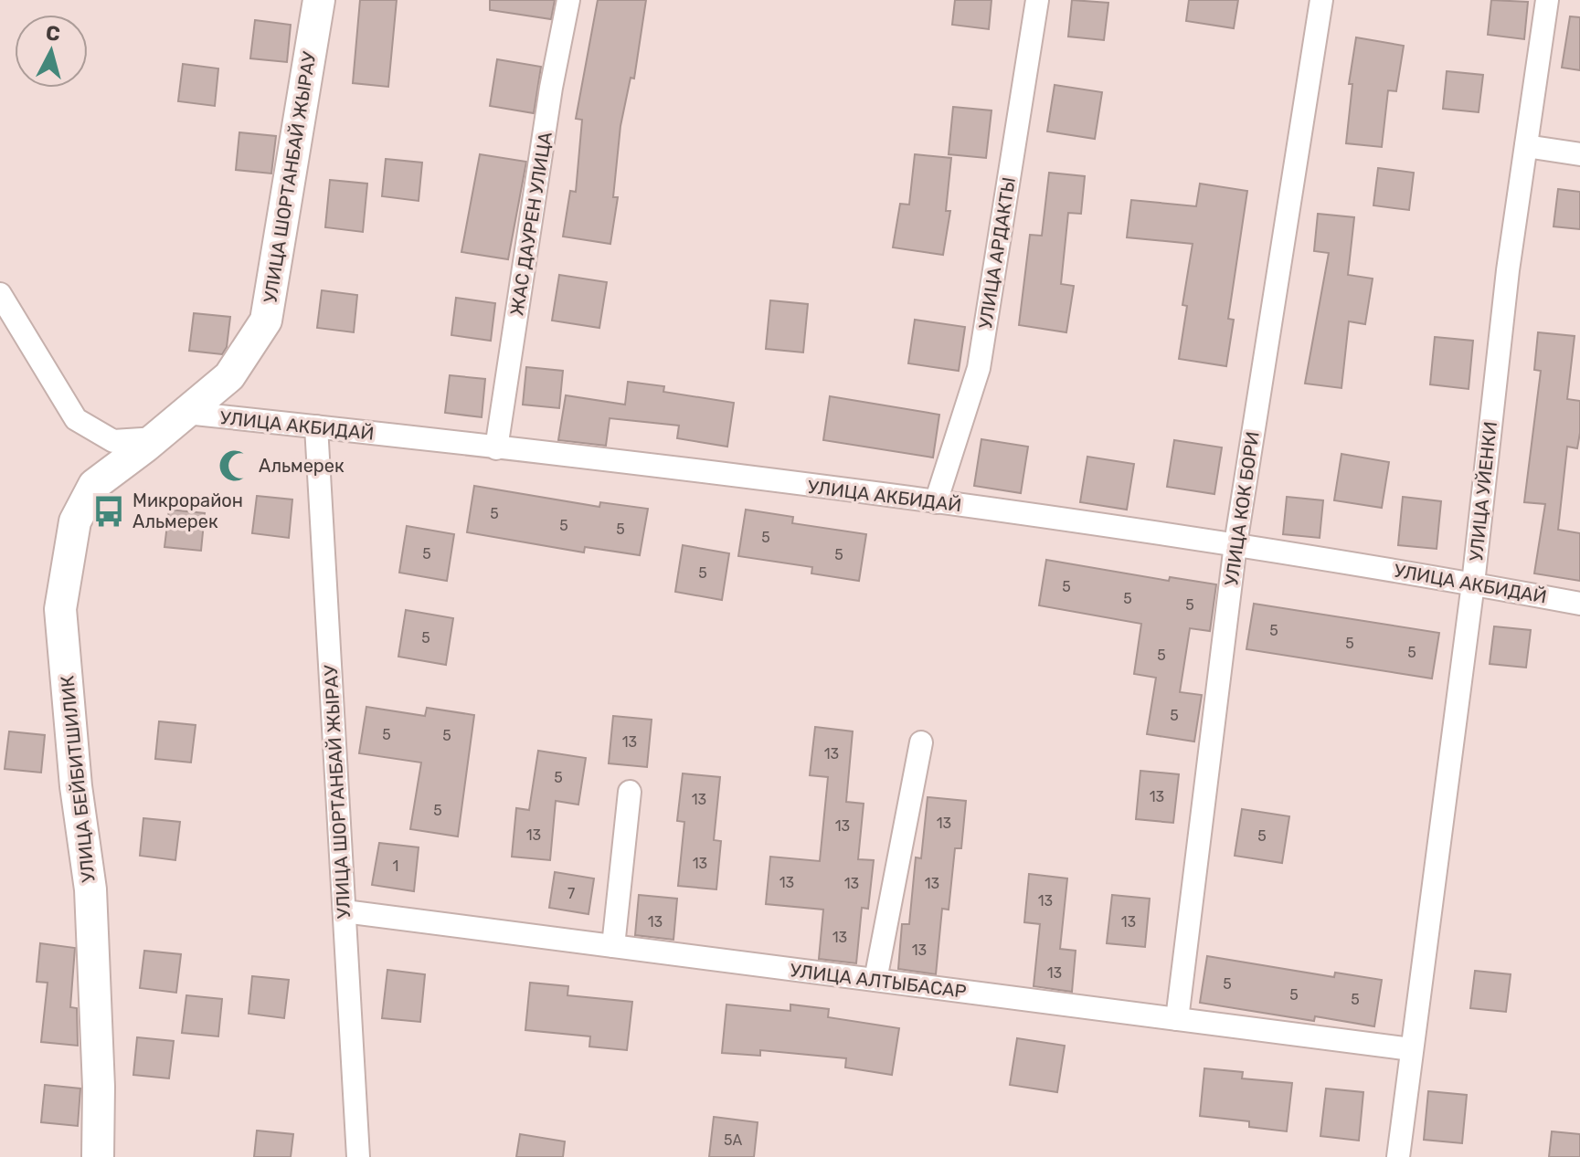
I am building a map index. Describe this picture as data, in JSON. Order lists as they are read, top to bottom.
{
  "streets": {
    "street": [
      "УЛИЦА ШОРТАНБАЙ ЖЫРАУ",
      "ЖАС ДАУРЕН УЛИЦА",
      "УЛИЦА АРДАКТЫ",
      "УЛИЦА АКБИДАЙ",
      "УЛИЦА УЙЕНКИ",
      "УЛИЦА КОК БОРИ",
      "УЛИЦА БЕЙБИТШИЛИК",
      "УЛИЦА АЛТЫБАСАР"
    ]
  },
  "crossings": [
    ["УЛИЦА ШОРТАНБАЙ ЖЫРАУ", "УЛИЦА АКБИДАЙ"],
    ["УЛИЦА ШОРТАНБАЙ ЖЫРАУ", "УЛИЦА БЕЙБИТШИЛИК"],
    ["УЛИЦА ШОРТАНБАЙ ЖЫРАУ", "УЛИЦА АЛТЫБАСАР"],
    ["ЖАС ДАУРЕН УЛИЦА", "УЛИЦА АКБИДАЙ"],
    ["УЛИЦА АРДАКТЫ", "УЛИЦА АКБИДАЙ"],
    ["УЛИЦА АКБИДАЙ", "УЛИЦА УЙЕНКИ"],
    ["УЛИЦА АКБИДАЙ", "УЛИЦА КОК БОРИ"],
    ["УЛИЦА АКБИДАЙ", "УЛИЦА БЕЙБИТШИЛИК"],
    ["УЛИЦА УЙЕНКИ", "УЛИЦА АЛТЫБАСАР"],
    ["УЛИЦА КОК БОРИ", "УЛИЦА АЛТЫБАСАР"]
  ],
  "places": {
    "mosque": ["Альмерек"],
    "bus stop": ["Микрорайон Альмерек"]
  },
  "house_numbers": [
    "5",
    "5",
    "5",
    "5",
    "5",
    "5",
    "5",
    "5",
    "5",
    "5",
    "5",
    "5",
    "5",
    "5",
    "5",
    "5",
    "5",
    "5",
    "13",
    "13",
    "5",
    "13",
    "13",
    "5",
    "13",
    "13",
    "13",
    "5",
    "13",
    "1",
    "13",
    "13",
    "13",
    "7",
    "13",
    "13",
    "13",
    "13",
    "13",
    "13",
    "5",
    "5",
    "5",
    "5А"
  ],
  "north": "top"
}
